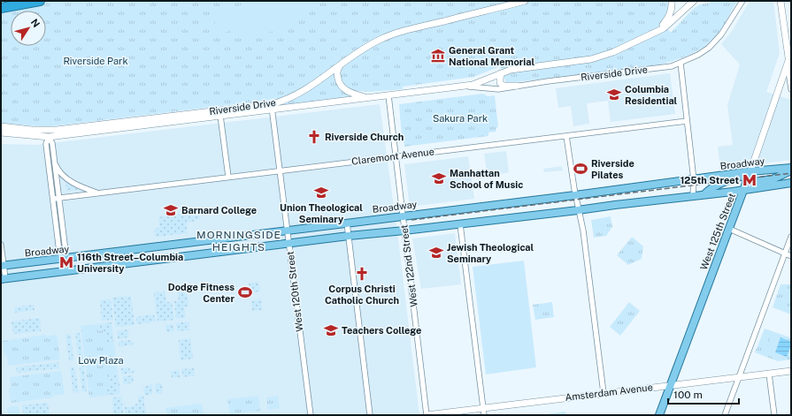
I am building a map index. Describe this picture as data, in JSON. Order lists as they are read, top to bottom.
{
  "streets": {
    "main road": [
      "Riverside Drive",
      "Broadway",
      "West 125th Street",
      "Amsterdam Avenue"
    ],
    "street": ["Claremont Avenue", "West 122nd Street", "West 120th Street"]
  },
  "crossings": [
    ["Riverside Drive", "West 122nd Street"],
    ["Riverside Drive", "West 120th Street"],
    ["Claremont Avenue", "West 122nd Street"],
    ["Claremont Avenue", "West 120th Street"],
    ["Broadway", "West 125th Street"],
    ["Broadway", "West 122nd Street"],
    ["Broadway", "West 120th Street"],
    ["West 125th Street", "Amsterdam Avenue"],
    ["West 122nd Street", "Amsterdam Avenue"]
  ],
  "districts": ["MORNINGSIDE HEIGHTS"],
  "parks": ["Riverside Park", "Sakura Park", "Low Plaza"],
  "places": {
    "museum": ["General Grant National Memorial"],
    "school or university": [
      "Columbia Residential",
      "Manhattan School of Music",
      "Union Theological Seminary",
      "Barnard College",
      "Jewish Theological Seminary",
      "Teachers College"
    ],
    "church": ["Riverside Church", "Corpus Christi Catholic Church"],
    "sports": ["Riverside Pilates", "Dodge Fitness Center"],
    "metro station": ["125th Street", "116th Street–Columbia University"]
  },
  "scale_bar": "100 m",
  "north": "top right"
}
